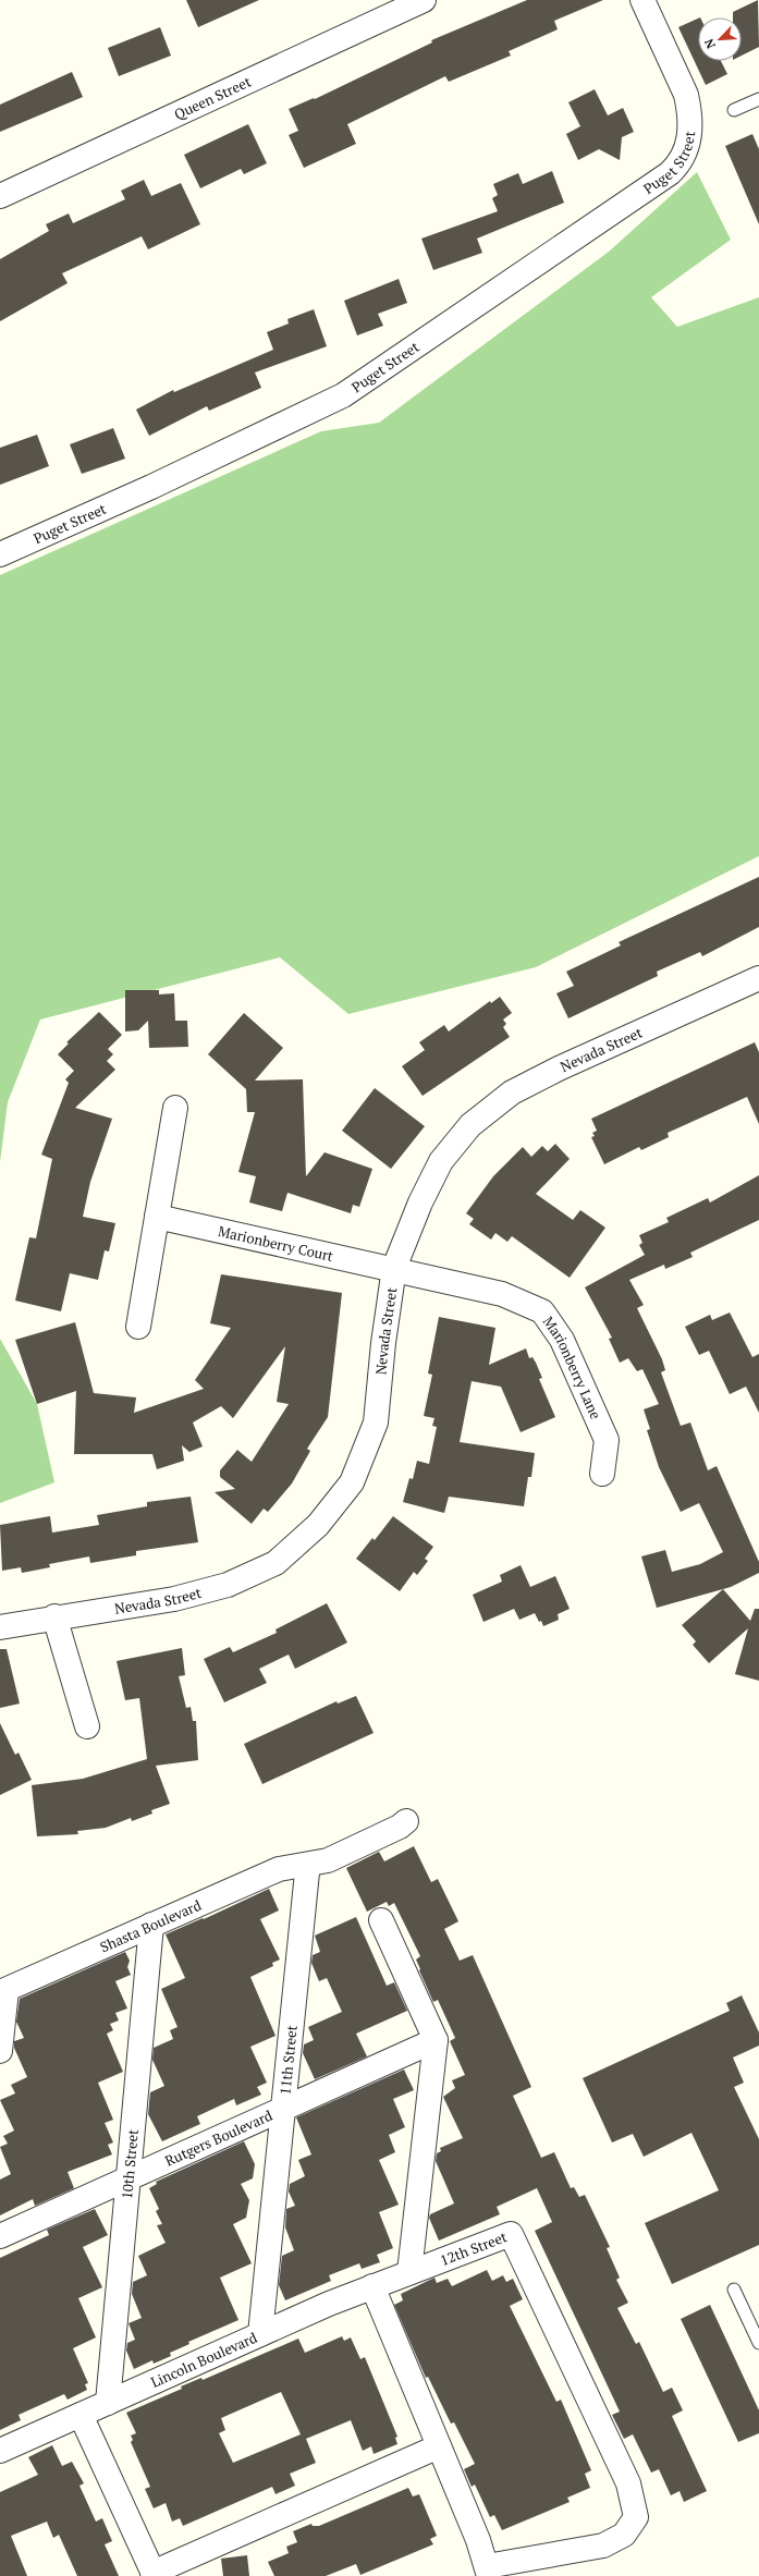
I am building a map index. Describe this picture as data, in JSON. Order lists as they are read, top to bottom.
{
  "streets": {
    "street": [
      "Queen Street",
      "Puget Street",
      "Nevada Street",
      "Marionberry Court",
      "Marionberry Lane",
      "Shasta Boulevard",
      "11th Street",
      "Rutgers Boulevard",
      "10th Street",
      "12th Street",
      "Lincoln Boulevard"
    ]
  },
  "crossings": [
    ["Nevada Street", "Marionberry Court"],
    ["Nevada Street", "Marionberry Lane"],
    ["Marionberry Court", "Marionberry Lane"],
    ["Shasta Boulevard", "11th Street"],
    ["Shasta Boulevard", "10th Street"],
    ["11th Street", "Rutgers Boulevard"],
    ["11th Street", "Lincoln Boulevard"],
    ["Rutgers Boulevard", "10th Street"],
    ["10th Street", "Lincoln Boulevard"],
    ["12th Street", "Lincoln Boulevard"]
  ],
  "north": "bottom left"
}
